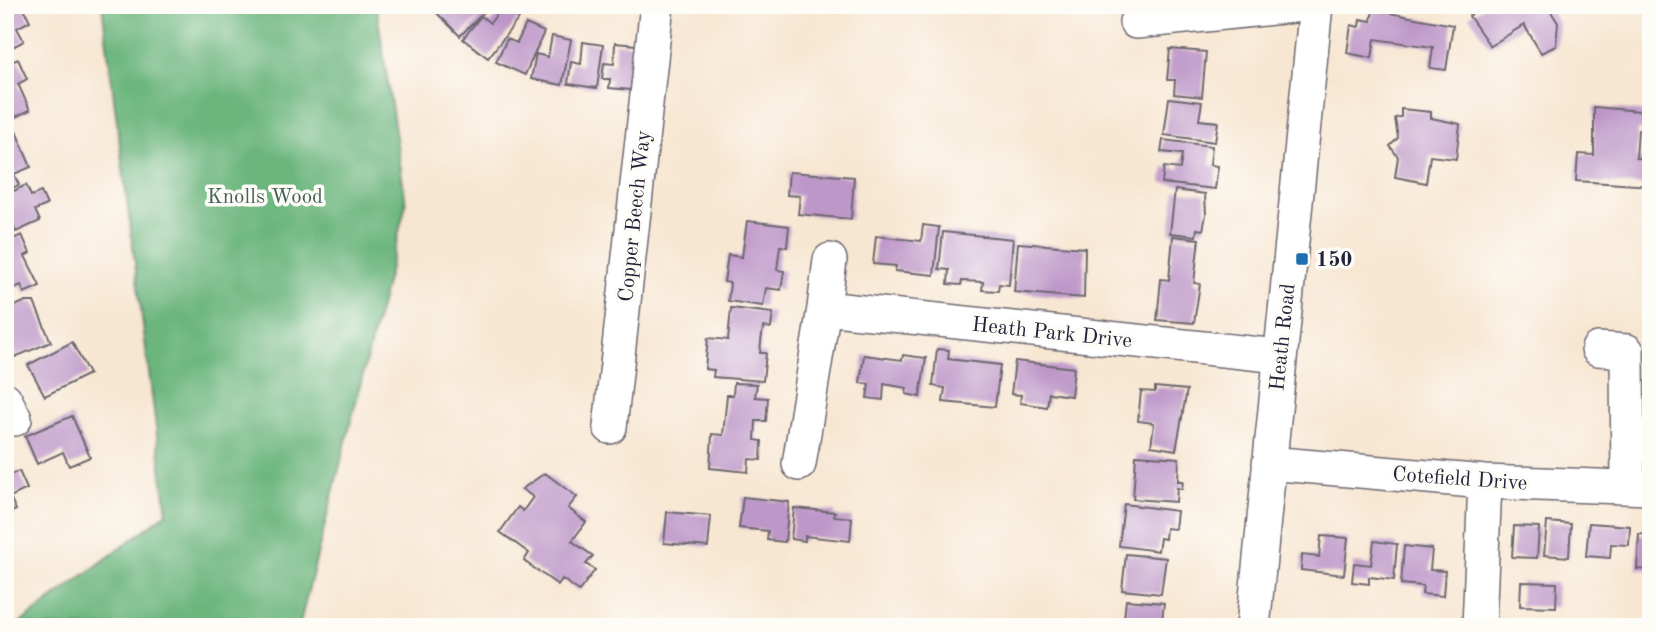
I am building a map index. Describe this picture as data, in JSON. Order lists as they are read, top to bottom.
{
  "streets": {
    "street": [
      "Copper Beech Way",
      "Heath Park Drive",
      "Heath Road",
      "Cotefield Drive"
    ]
  },
  "crossings": [
    ["Heath Park Drive", "Heath Road"],
    ["Heath Road", "Cotefield Drive"]
  ],
  "parks": ["Knolls Wood"],
  "places": {
    "transit": ["150"]
  }
}
